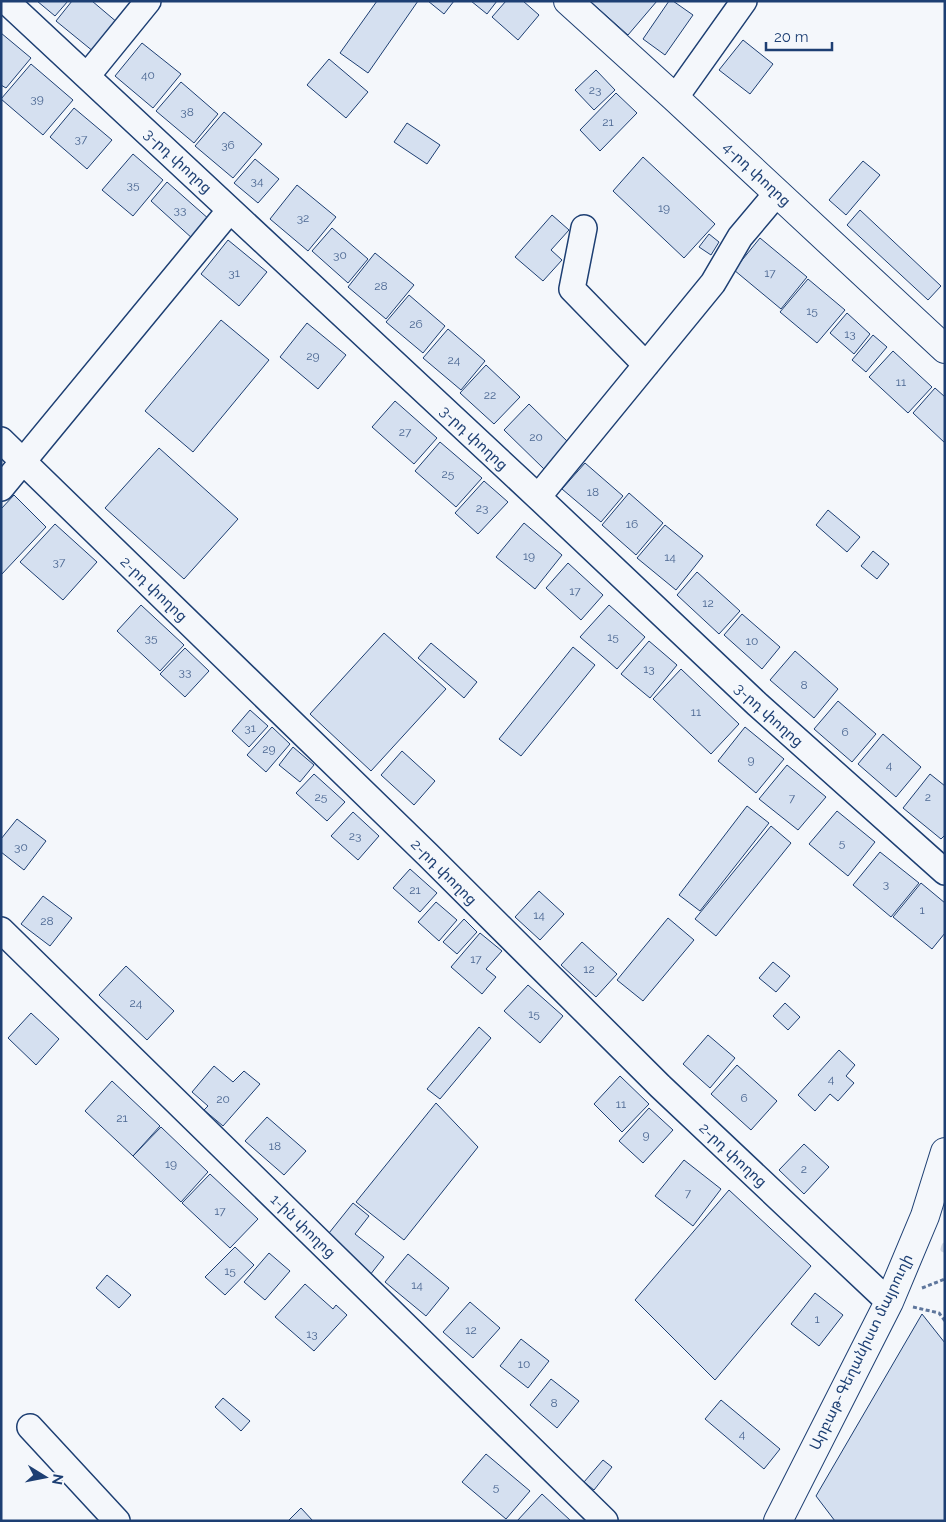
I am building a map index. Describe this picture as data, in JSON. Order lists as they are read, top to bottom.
{
  "streets": {
    "main road": ["4-րդ փողոց", "Արբաթ-Գեղանիստ մայրուղի"],
    "street": ["3-րդ փողոց", "2-րդ փողոց", "1-ին փողոց"]
  },
  "crossings": [
    ["2-րդ փողոց", "Արբաթ-Գեղանիստ մայրուղի"]
  ],
  "house_numbers": [
    "40",
    "23",
    "39",
    "38",
    "21",
    "37",
    "36",
    "34",
    "35",
    "19",
    "33",
    "32",
    "30",
    "31",
    "17",
    "28",
    "15",
    "26",
    "13",
    "29",
    "24",
    "11",
    "22",
    "27",
    "20",
    "25",
    "18",
    "23",
    "16",
    "19",
    "14",
    "37",
    "17",
    "12",
    "15",
    "35",
    "10",
    "13",
    "33",
    "8",
    "11",
    "31",
    "6",
    "29",
    "9",
    "4",
    "25",
    "2",
    "7",
    "23",
    "5",
    "30",
    "3",
    "21",
    "1",
    "14",
    "28",
    "17",
    "12",
    "24",
    "15",
    "4",
    "6",
    "20",
    "11",
    "21",
    "9",
    "18",
    "19",
    "2",
    "7",
    "17",
    "15",
    "14",
    "1",
    "12",
    "13",
    "10",
    "8",
    "4",
    "5"
  ],
  "scale_bar": "20 m",
  "north": "right"
}
